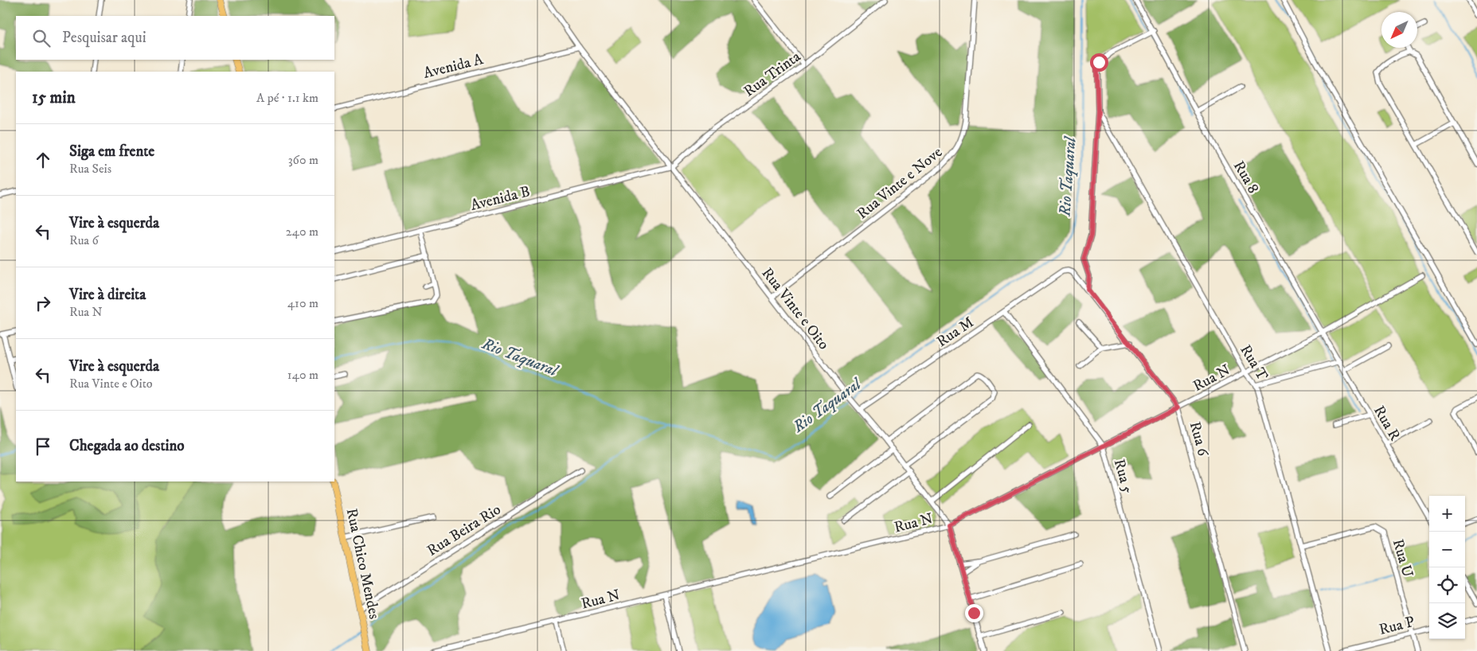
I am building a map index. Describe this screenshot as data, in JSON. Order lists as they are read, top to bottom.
{
  "streets": {
    "main road": ["Rua Chico Mendes"],
    "street": [
      "Avenida A",
      "Rua Trinta",
      "Rua 8",
      "Rua Vinte e Nove",
      "Avenida B",
      "Rua Vinte e Oito",
      "Rua M",
      "Rua T",
      "Rua N",
      "Rua R",
      "Rua 6",
      "Rua 5",
      "Rua Beira Rio",
      "Rua U",
      "Rua P"
    ]
  },
  "crossings": [
    ["Avenida A", "Rua Vinte e Oito"],
    ["Rua Trinta", "Avenida B"],
    ["Rua Trinta", "Rua Vinte e Oito"],
    ["Rua 8", "Rua N"],
    ["Rua 8", "Rua R"],
    ["Rua Vinte e Nove", "Rua Vinte e Oito"],
    ["Avenida B", "Rua Vinte e Oito"],
    ["Rua Vinte e Oito", "Rua M"],
    ["Rua Vinte e Oito", "Rua N"],
    ["Rua M", "Rua 6"],
    ["Rua M", "Rua 5"],
    ["Rua T", "Rua N"],
    ["Rua T", "Rua U"],
    ["Rua N", "Rua R"],
    ["Rua N", "Rua 6"],
    ["Rua N", "Rua 5"],
    ["Rua Beira Rio", "Rua Chico Mendes"],
    ["Rua U", "Rua P"]
  ],
  "water": ["Rio Taquaral"],
  "north": "bottom left",
  "page": {
    "search": "Pesquisar aqui",
    "heading": ["15 min", "A pé · 1.1 km"],
    "list": [
      ["Siga em frente", "Rua Seis", "360 m"],
      ["Vire à esquerda", "Rua 6", "240 m"],
      ["Vire à direita", "Rua N", "410 m"],
      ["Vire à esquerda", "Rua Vinte e Oito", "140 m"],
      "Chegada ao destino"
    ],
    "map_buttons": ["+", "−"]
  }
}
